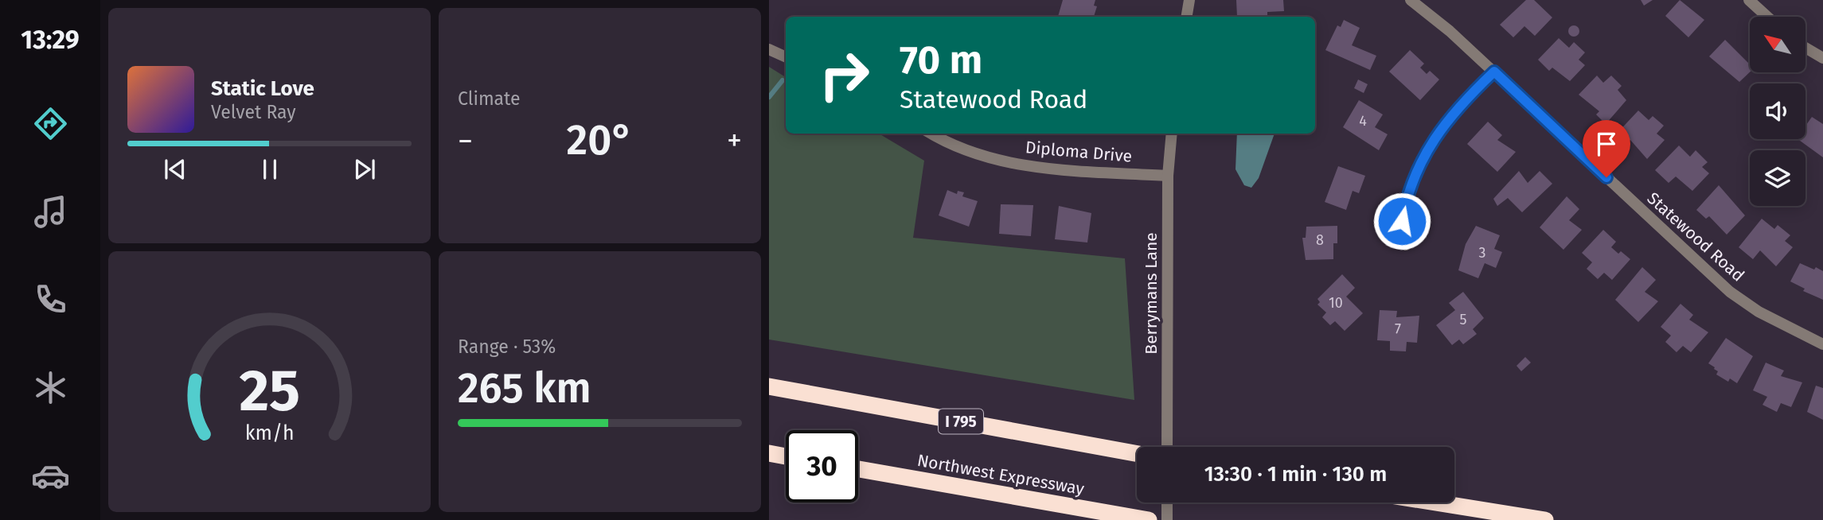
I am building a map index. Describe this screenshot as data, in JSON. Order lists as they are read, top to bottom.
{
  "streets": {
    "highway": ["I 795", "Northwest Expressway"],
    "street": ["Diploma Drive", "Statewood Road", "Berrymans Lane"]
  },
  "crossings": [
    ["Diploma Drive", "Berrymans Lane"]
  ],
  "house_numbers": [
    "4",
    "8",
    "3",
    "10",
    "5",
    "7"
  ],
  "north": "top left",
  "page": {
    "tabs": "13:29",
    "tile": [
      "Climate",
      ["Range · 53%", "265 km"]
    ],
    "turn": ["70 m", "Statewood Road"],
    "song": ["Static Love", "Velvet Ray"],
    "heat": ["−", "20°", "+"],
    "limit": "30",
    "trip": "13:30 · 1 min · 130 m",
    "gauge": ["25", "km/h"]
  }
}
